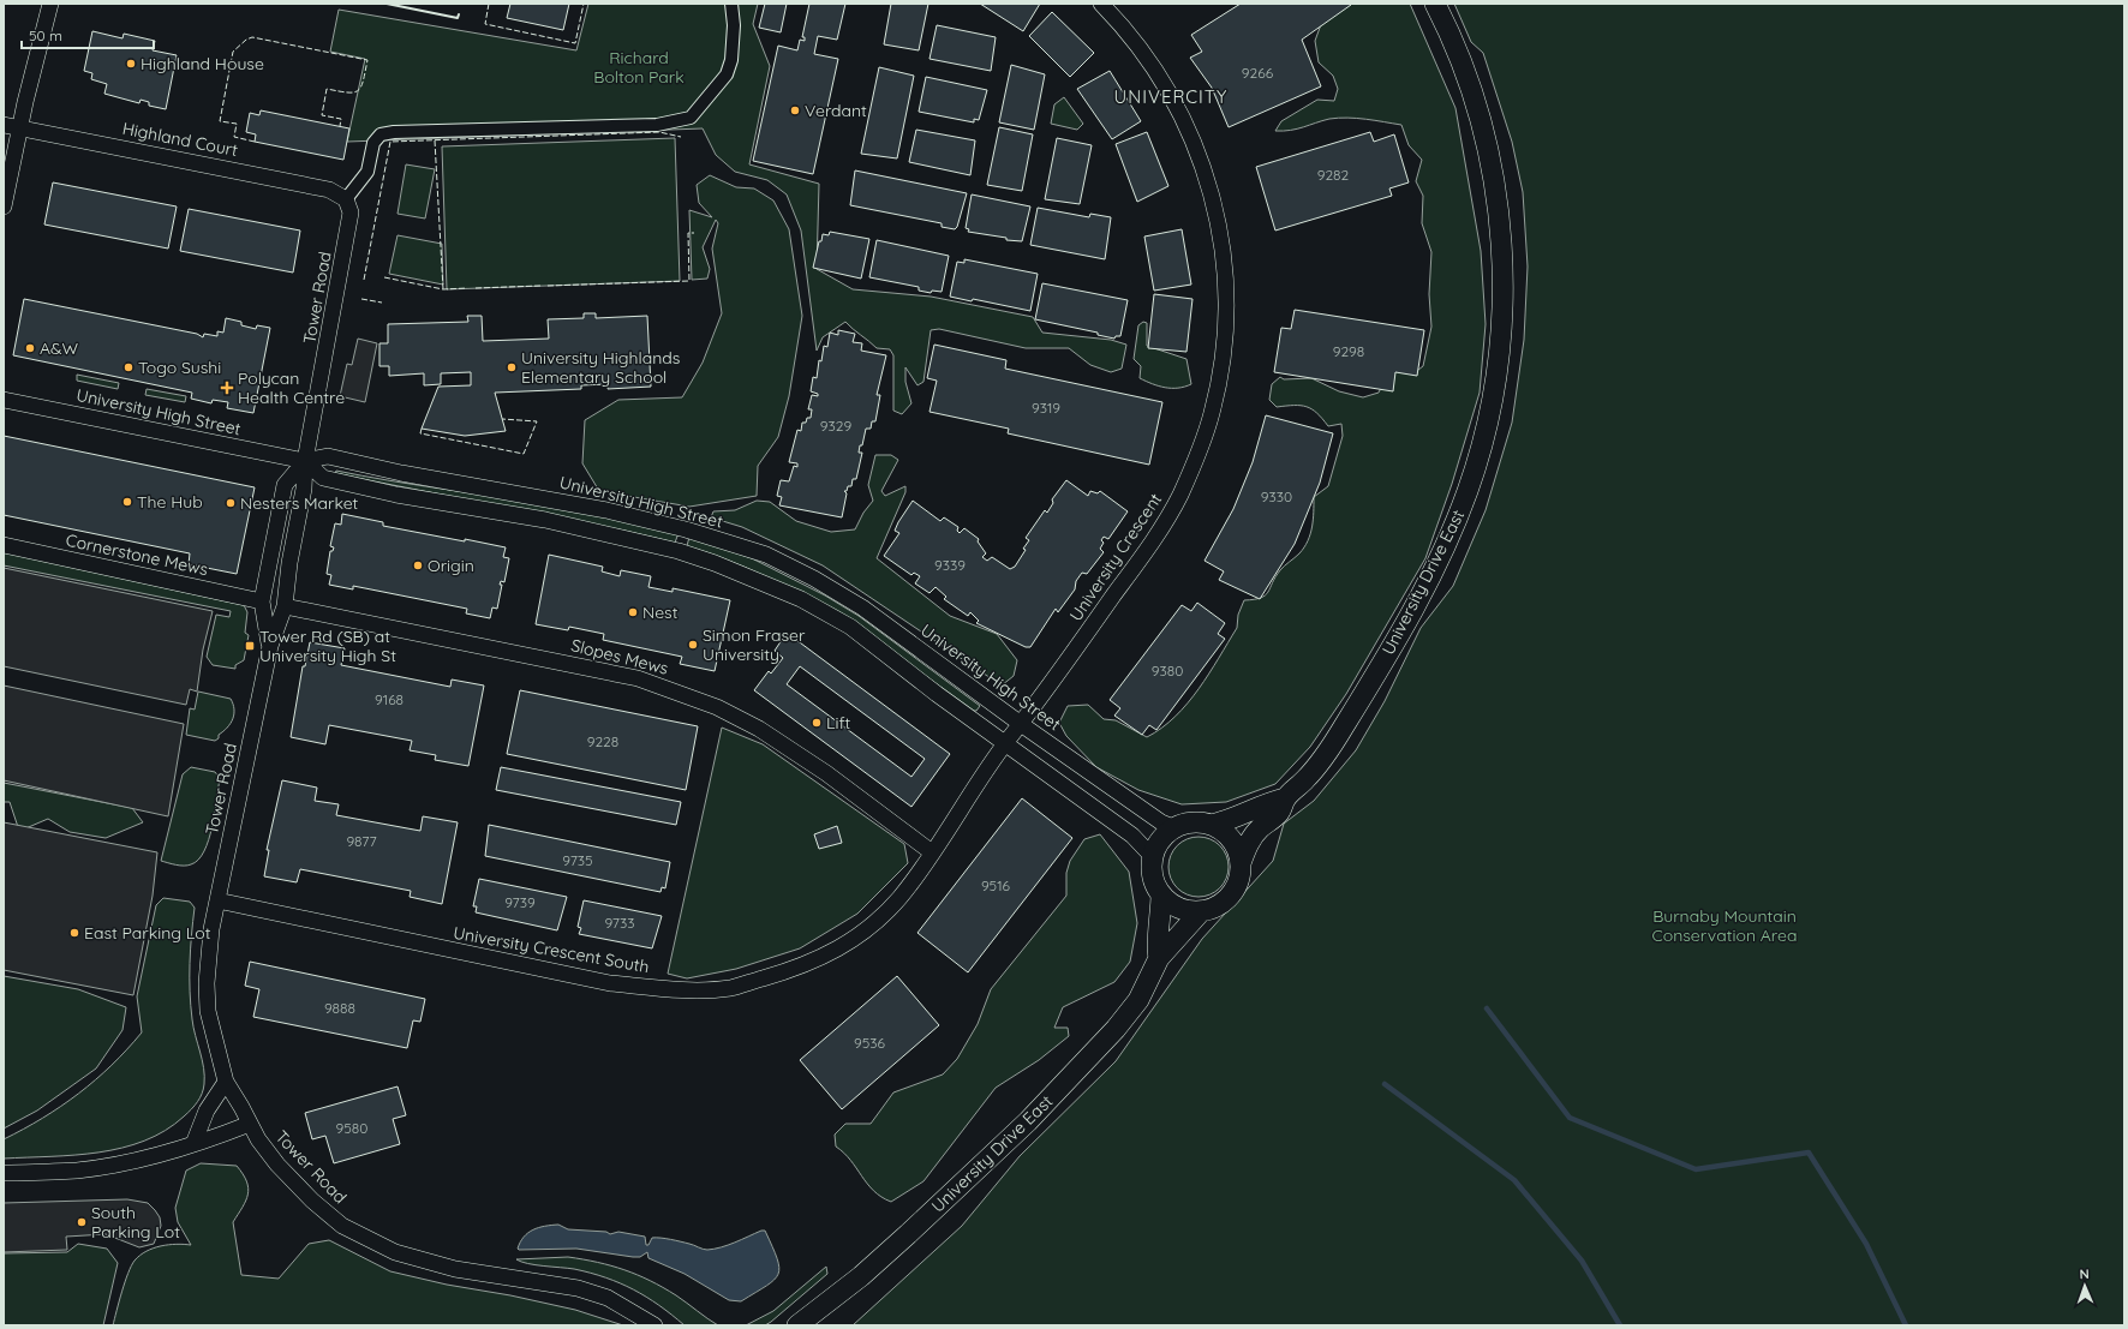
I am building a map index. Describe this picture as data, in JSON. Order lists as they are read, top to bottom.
{
  "streets": {
    "street": [
      "Highland Court",
      "Tower Road",
      "University High Street",
      "Cornerstone Mews",
      "University Crescent",
      "University Drive East",
      "Slopes Mews",
      "University Crescent South"
    ]
  },
  "crossings": [
    ["Highland Court", "Tower Road"],
    ["Tower Road", "University High Street"],
    ["Tower Road", "Cornerstone Mews"],
    ["Tower Road", "Slopes Mews"],
    ["Tower Road", "University Crescent South"],
    ["University High Street", "University Crescent"],
    ["University High Street", "University Drive East"],
    ["University Crescent", "University Crescent South"],
    ["Slopes Mews", "University Crescent South"]
  ],
  "districts": ["UNIVERCITY"],
  "parks": ["Richard Bolton Park", "Burnaby Mountain Conservation Area"],
  "places": {
    "other": [
      "Highland House",
      "Verdant",
      "A&W",
      "Togo Sushi",
      "University Highlands Elementary School",
      "The Hub",
      "Nesters Market",
      "Origin",
      "Nest",
      "Simon Fraser University",
      "Lift",
      "East Parking Lot",
      "South Parking Lot"
    ],
    "health": ["Polycan Health Centre"],
    "transit": ["Tower Rd (SB) at University High St"]
  },
  "house_numbers": [
    "9266",
    "9282",
    "9298",
    "9319",
    "9329",
    "9330",
    "9339",
    "9380",
    "9168",
    "9228",
    "9877",
    "9735",
    "9516",
    "9739",
    "9733",
    "9888",
    "9536",
    "9580"
  ],
  "scale_bar": "50 m",
  "north": "top"
}
